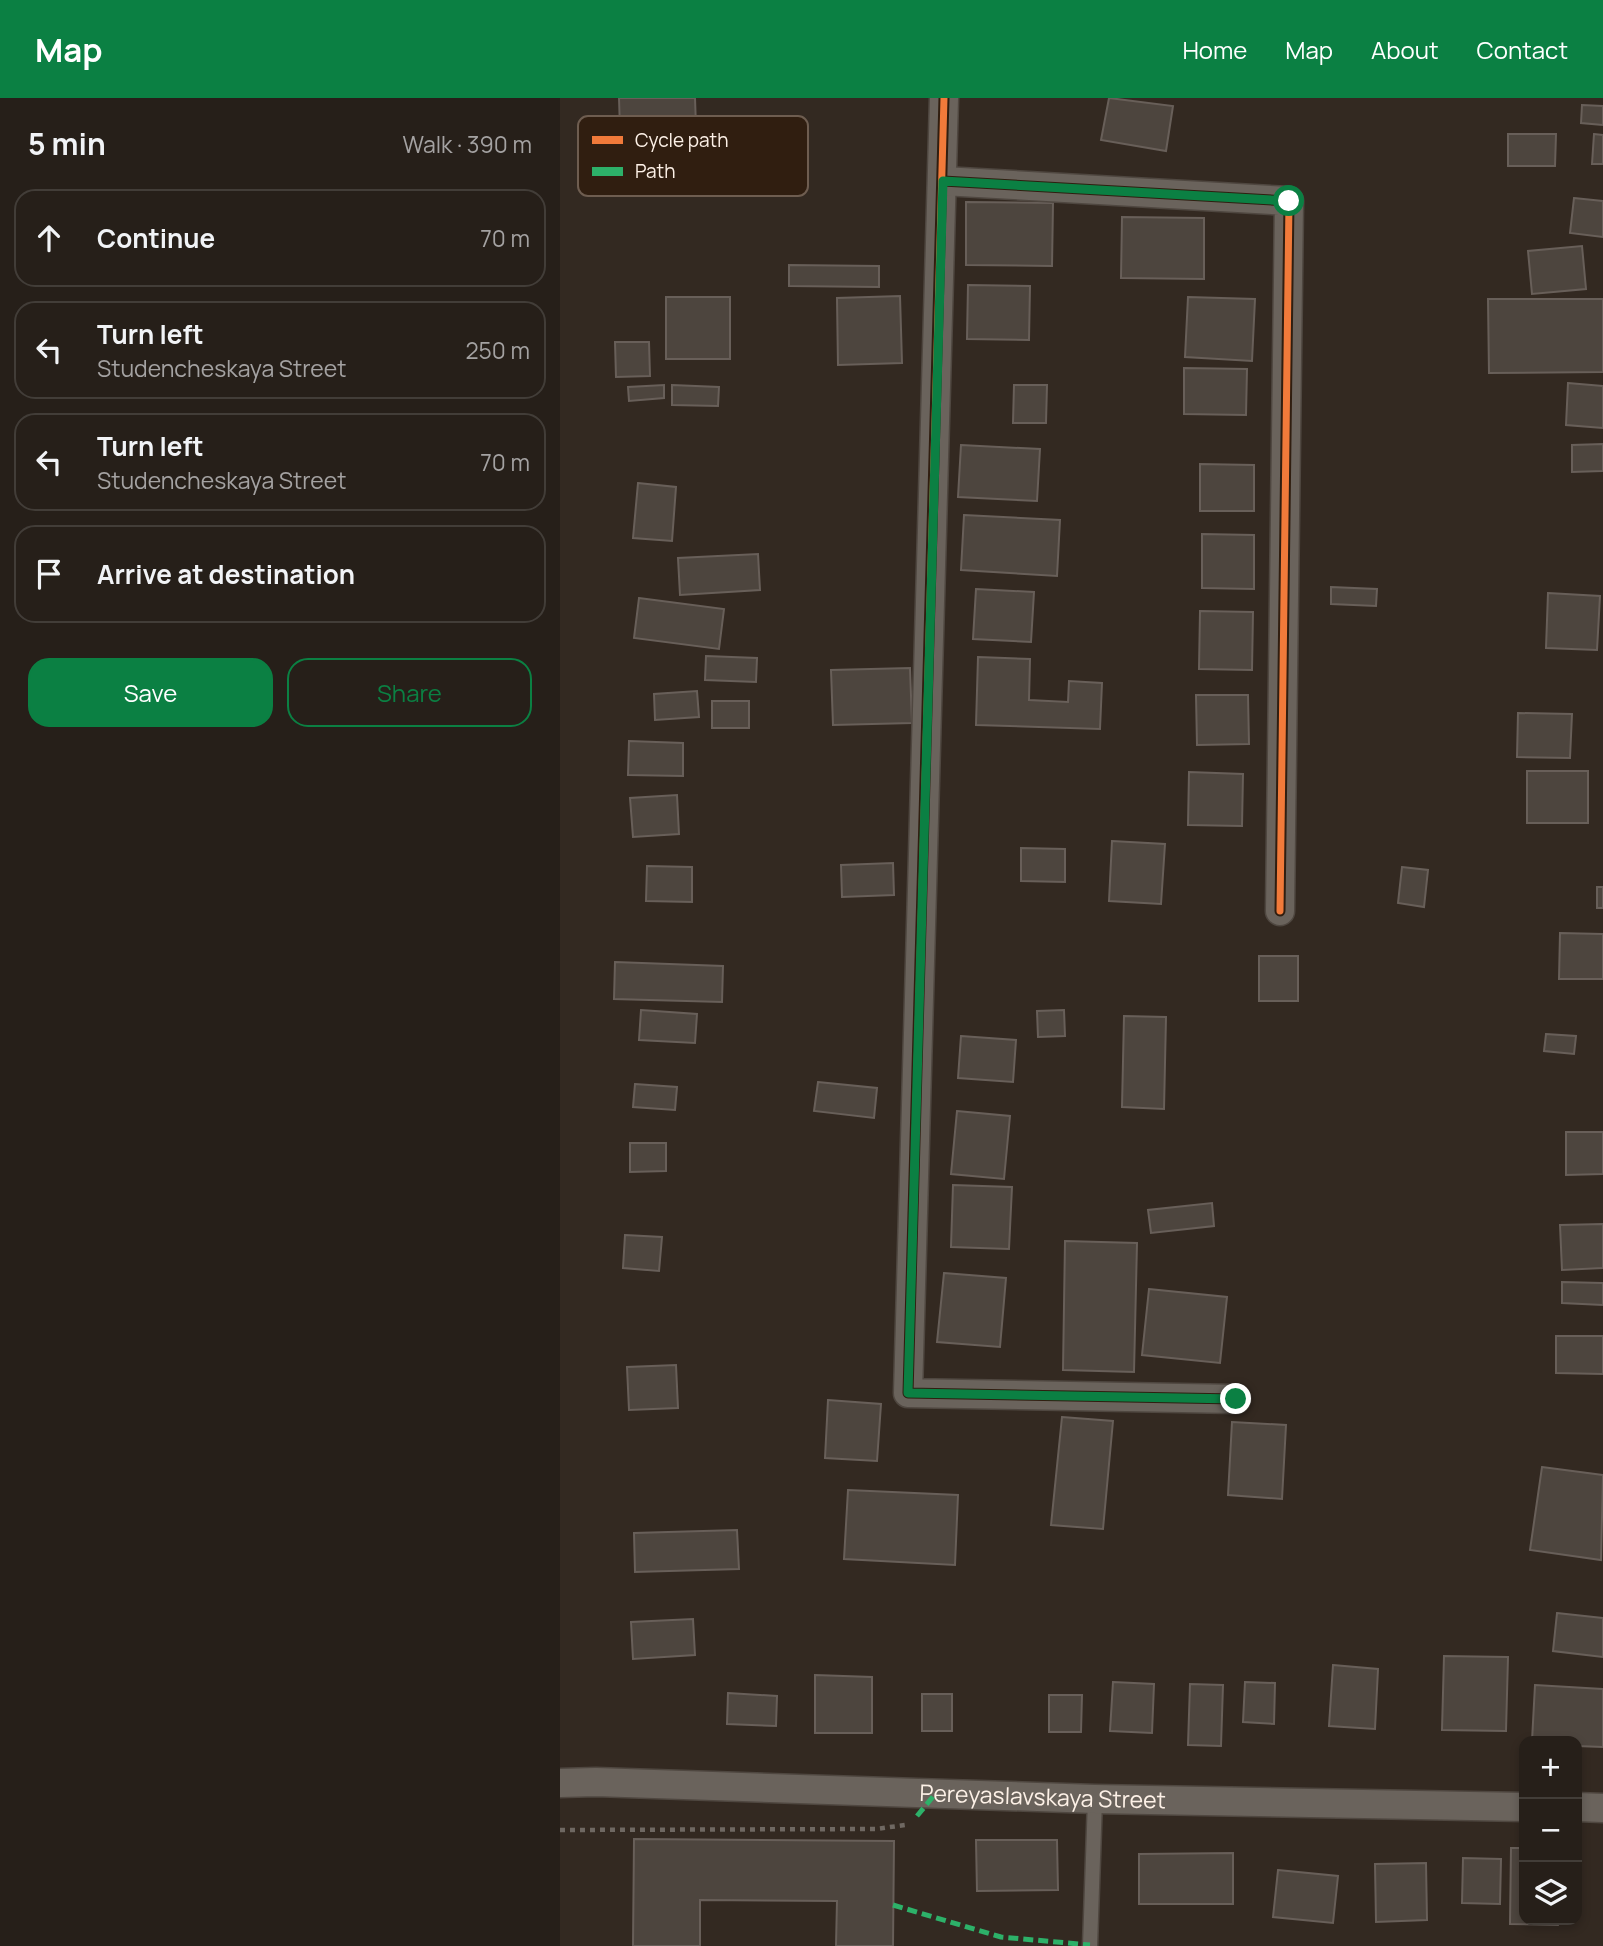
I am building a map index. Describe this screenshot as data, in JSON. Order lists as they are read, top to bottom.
{
  "streets": {
    "street": ["Pereyaslavskaya Street"]
  },
  "legend": ["Cycle path", "Path"],
  "page": {
    "header": "Map",
    "nav": [
      "Home",
      "Map",
      "About",
      "Contact"
    ],
    "heading": ["5 min", "Walk · 390 m"],
    "list": [
      ["Continue", "70 m"],
      ["Turn left", "Studencheskaya Street", "250 m"],
      ["Turn left", "Studencheskaya Street", "70 m"],
      "Arrive at destination"
    ],
    "buttons": ["Save", "Share"],
    "map_buttons": ["+", "−"]
  }
}
